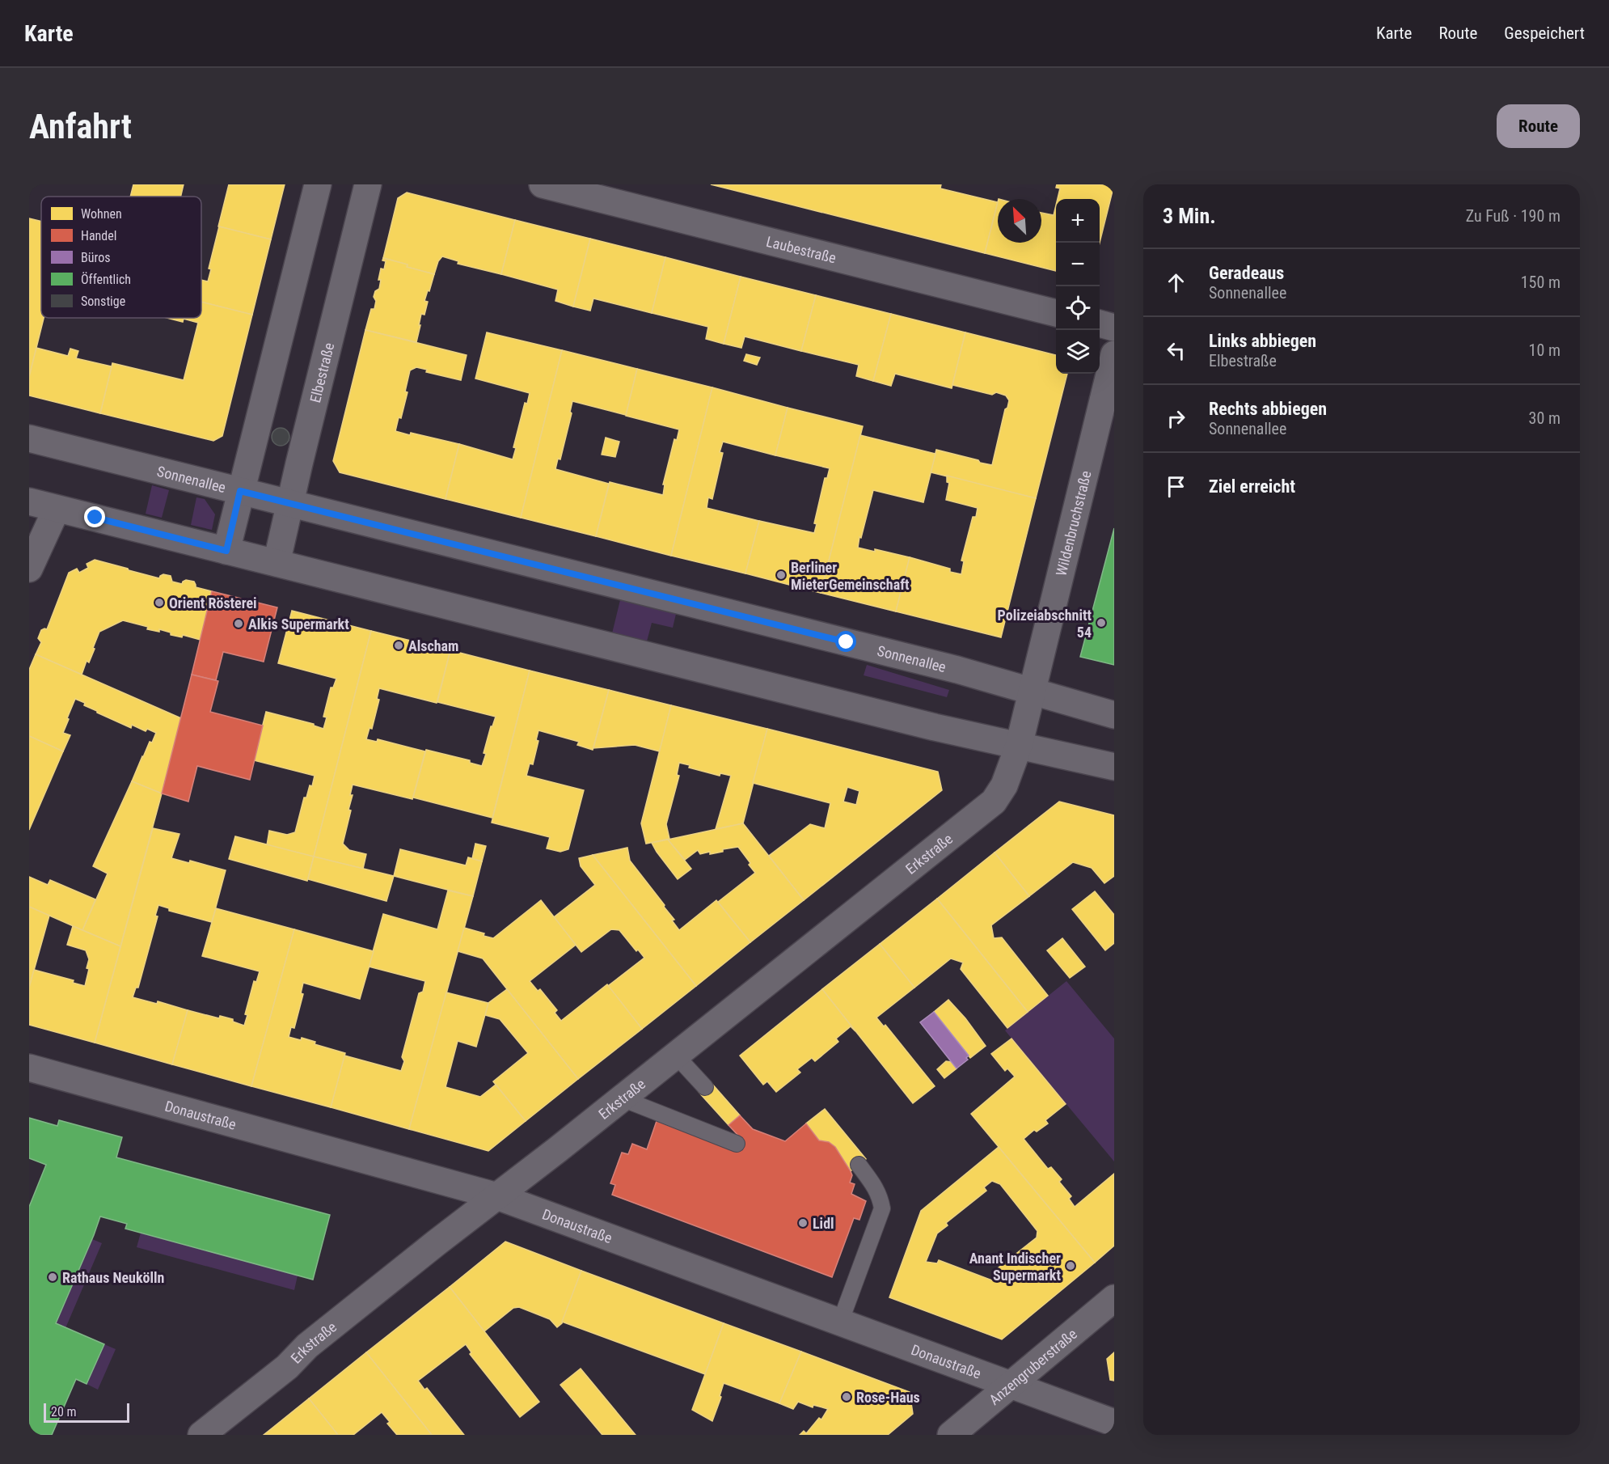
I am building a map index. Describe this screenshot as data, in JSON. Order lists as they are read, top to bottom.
{
  "streets": {
    "street": [
      "Laubestraße",
      "Elbestraße",
      "Sonnenallee",
      "Wildenbruchstraße",
      "Erkstraße",
      "Donaustraße",
      "Anzengruberstraße"
    ]
  },
  "crossings": [
    ["Elbestraße", "Sonnenallee"],
    ["Sonnenallee", "Wildenbruchstraße"],
    ["Wildenbruchstraße", "Erkstraße"],
    ["Erkstraße", "Donaustraße"],
    ["Donaustraße", "Anzengruberstraße"]
  ],
  "places": [
    "Berliner MieterGemeinschaft",
    "Orient Rösterei",
    "Polizeiabschnitt 54",
    "Alkis Supermarkt",
    "Alscham",
    "Lidl",
    "Anant Indischer Supermarkt",
    "Rathaus Neukölln",
    "Rose-Haus"
  ],
  "legend": [
    "Wohnen",
    "Handel",
    "Büros",
    "Öffentlich",
    "Sonstige"
  ],
  "scale_bar": "20 m",
  "north": "top left",
  "page": {
    "header": "Karte",
    "nav": ["Karte", "Route", "Gespeichert"],
    "buttons": "Route",
    "title": "Anfahrt",
    "heading": ["3 Min.", "Zu Fuß · 190 m"],
    "map_buttons": ["+", "−"],
    "list": [
      ["Geradeaus", "Sonnenallee", "150 m"],
      ["Links abbiegen", "Elbestraße", "10 m"],
      ["Rechts abbiegen", "Sonnenallee", "30 m"],
      "Ziel erreicht"
    ],
    "scale": "20 m"
  }
}
